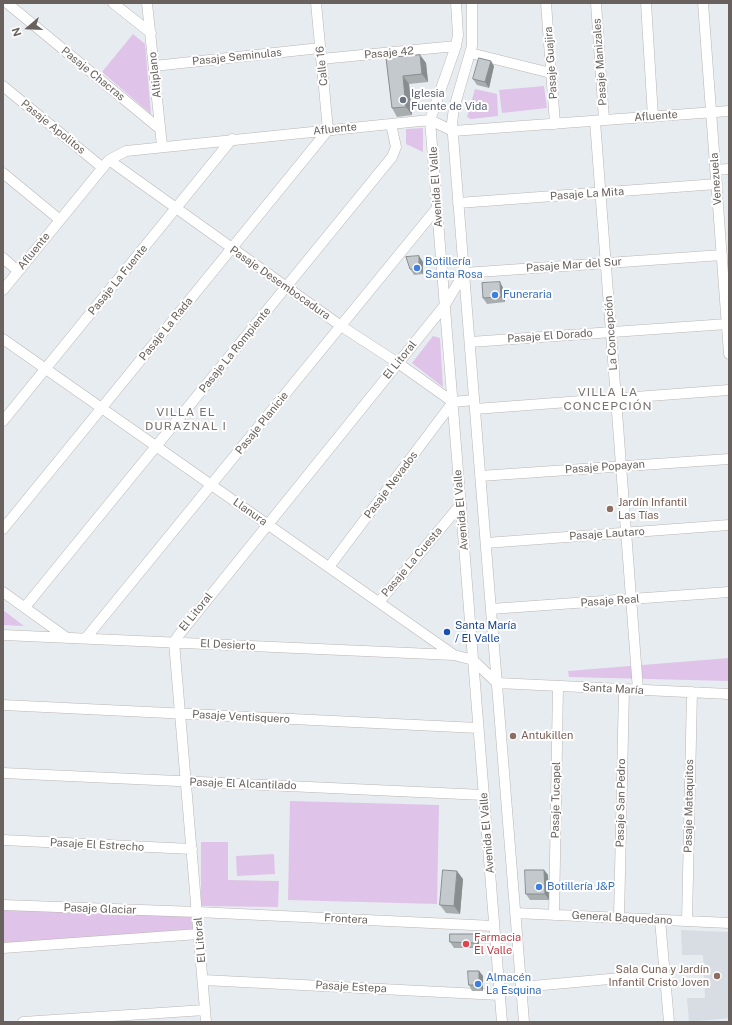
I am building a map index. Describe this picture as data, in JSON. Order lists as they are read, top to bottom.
{
  "streets": {
    "street": [
      "Pasaje 42",
      "Pasaje Seminulas",
      "Pasaje Manizales",
      "Pasaje Guajira",
      "Calle 16",
      "Pasaje Chacras",
      "Altiplano",
      "Afluente",
      "Pasaje Apolitos",
      "Venezuela",
      "Avenida El Valle",
      "Pasaje La Mita",
      "Pasaje Mar del Sur",
      "Pasaje La Fuente",
      "Pasaje Desembocadura",
      "Pasaje La Rada",
      "La Concepción",
      "Pasaje El Dorado",
      "Pasaje La Rompiente",
      "El Litoral",
      "Pasaje Planicie",
      "Pasaje Popayan",
      "Pasaje Nevados",
      "Llanura",
      "Pasaje Lautaro",
      "Pasaje La Cuesta",
      "Pasaje Real",
      "El Desierto",
      "Santa María",
      "Pasaje Ventisquero",
      "Pasaje El Alcantilado",
      "Pasaje Tucapel",
      "Pasaje San Pedro",
      "Pasaje Mataquitos",
      "Pasaje El Estrecho",
      "Pasaje Glaciar",
      "General Baquedano",
      "Frontera",
      "Pasaje Estepa"
    ]
  },
  "crossings": [
    ["Pasaje 42", "Calle 16"],
    ["Pasaje 42", "Avenida El Valle"],
    ["Pasaje Seminulas", "Calle 16"],
    ["Pasaje Seminulas", "Altiplano"],
    ["Pasaje Manizales", "Afluente"],
    ["Pasaje Manizales", "La Concepción"],
    ["Pasaje Guajira", "Afluente"],
    ["Calle 16", "Afluente"],
    ["Calle 16", "Pasaje La Rada"],
    ["Pasaje Chacras", "Altiplano"],
    ["Altiplano", "Afluente"],
    ["Afluente", "Pasaje Apolitos"],
    ["Afluente", "Venezuela"],
    ["Afluente", "Avenida El Valle"],
    ["Afluente", "Pasaje La Fuente"],
    ["Afluente", "Pasaje Desembocadura"],
    ["Afluente", "Pasaje La Rada"],
    ["Afluente", "La Concepción"],
    ["Afluente", "Pasaje La Rompiente"],
    ["Pasaje Apolitos", "Pasaje Desembocadura"],
    ["Venezuela", "Pasaje La Mita"],
    ["Venezuela", "Pasaje Mar del Sur"],
    ["Venezuela", "Pasaje El Dorado"],
    ["Avenida El Valle", "Pasaje La Mita"],
    ["Avenida El Valle", "Pasaje Mar del Sur"],
    ["Avenida El Valle", "Pasaje Desembocadura"],
    ["Avenida El Valle", "Pasaje El Dorado"],
    ["Avenida El Valle", "El Litoral"],
    ["Avenida El Valle", "Pasaje Planicie"],
    ["Avenida El Valle", "Pasaje Popayan"],
    ["Avenida El Valle", "Pasaje Nevados"],
    ["Avenida El Valle", "Llanura"],
    ["Avenida El Valle", "Pasaje Lautaro"],
    ["Avenida El Valle", "Pasaje La Cuesta"],
    ["Avenida El Valle", "Pasaje Real"],
    ["Avenida El Valle", "Santa María"],
    ["Avenida El Valle", "Pasaje Ventisquero"],
    ["Avenida El Valle", "Pasaje El Alcantilado"],
    ["Avenida El Valle", "General Baquedano"],
    ["Avenida El Valle", "Frontera"],
    ["Avenida El Valle", "Pasaje Estepa"],
    ["Pasaje La Mita", "La Concepción"],
    ["Pasaje Mar del Sur", "La Concepción"],
    ["Pasaje La Fuente", "Pasaje Desembocadura"],
    ["Pasaje La Fuente", "Llanura"],
    ["Pasaje Desembocadura", "Pasaje La Rada"],
    ["Pasaje Desembocadura", "Pasaje La Rompiente"],
    ["Pasaje Desembocadura", "El Litoral"],
    ["Pasaje Desembocadura", "Pasaje Planicie"],
    ["Pasaje Desembocadura", "Pasaje Nevados"],
    ["Pasaje La Rada", "Llanura"],
    ["La Concepción", "Pasaje El Dorado"],
    ["La Concepción", "Pasaje Popayan"],
    ["La Concepción", "Pasaje Lautaro"],
    ["La Concepción", "Pasaje Real"],
    ["La Concepción", "Santa María"],
    ["Pasaje La Rompiente", "Llanura"],
    ["El Litoral", "Llanura"],
    ["El Litoral", "El Desierto"],
    ["El Litoral", "Pasaje Ventisquero"],
    ["El Litoral", "Pasaje El Alcantilado"],
    ["El Litoral", "Pasaje El Estrecho"],
    ["El Litoral", "Pasaje Glaciar"],
    ["El Litoral", "Frontera"],
    ["El Litoral", "Pasaje Estepa"],
    ["Pasaje Planicie", "Llanura"],
    ["Pasaje Planicie", "El Desierto"],
    ["Pasaje Nevados", "Llanura"],
    ["Llanura", "Pasaje La Cuesta"],
    ["Llanura", "El Desierto"],
    ["Santa María", "Pasaje Tucapel"],
    ["Santa María", "Pasaje San Pedro"],
    ["Santa María", "Pasaje Mataquitos"],
    ["Pasaje Tucapel", "General Baquedano"],
    ["Pasaje San Pedro", "General Baquedano"],
    ["Pasaje Mataquitos", "General Baquedano"],
    ["Pasaje Glaciar", "Frontera"]
  ],
  "districts": ["VILLA LA CONCEPCIÓN", "VILLA EL DURAZNAL I"],
  "places": [
    "Iglesia Fuente de Vida",
    "Botillería Santa Rosa",
    "Funeraria",
    "Jardín Infantil Las Tías",
    "Santa María / El Valle",
    "Antukillen",
    "Botillería J&P",
    "Farmacia El Valle",
    "Sala Cuna y Jardín Infantil Cristo Joven",
    "Almacén La Esquina"
  ],
  "north": "left"
}
